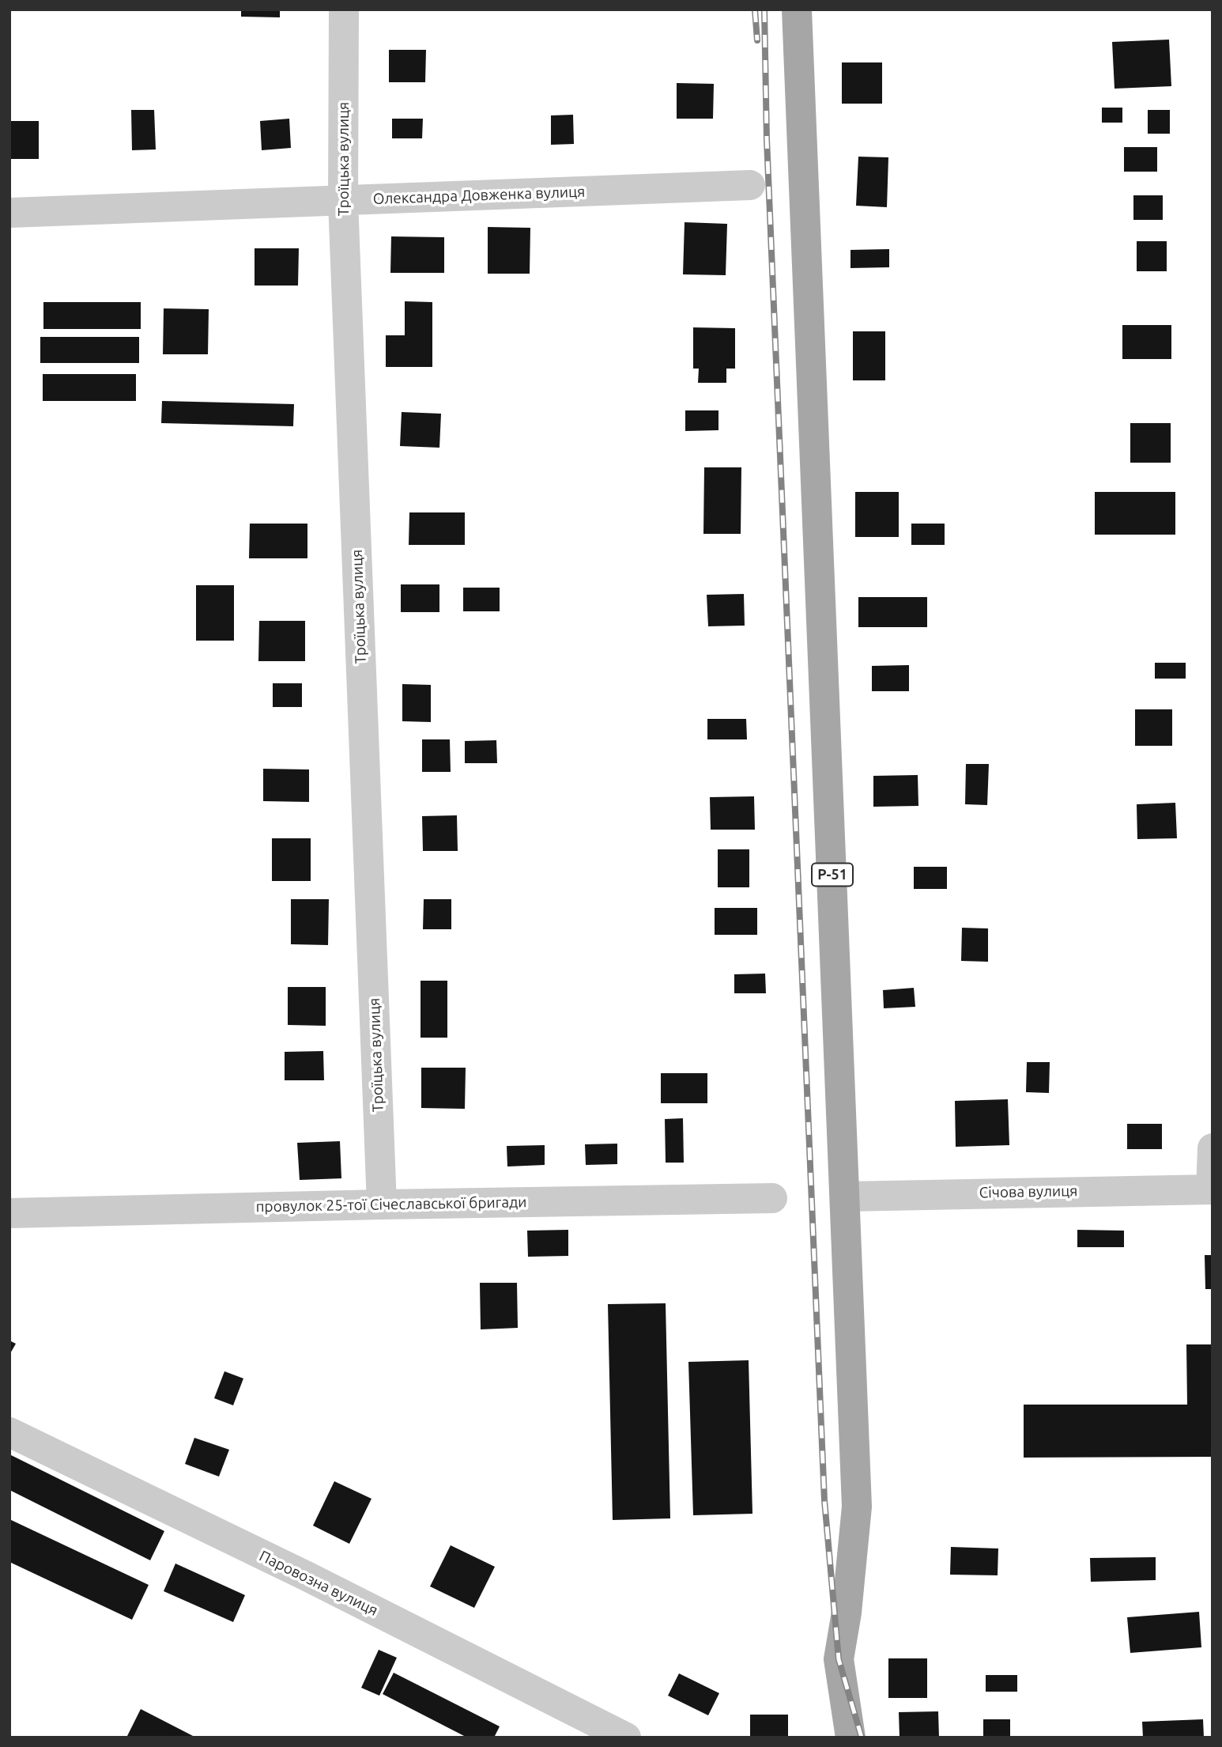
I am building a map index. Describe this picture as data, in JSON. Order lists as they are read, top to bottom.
{
  "streets": {
    "main road": ["Р-51"],
    "street": [
      "Троїцька вулиця",
      "Олександра Довженка вулиця",
      "Січова вулиця",
      "провулок 25-тої Січеславської бригади",
      "Паровозна вулиця"
    ]
  },
  "crossings": [
    ["Троїцька вулиця", "Олександра Довженка вулиця"],
    ["Троїцька вулиця", "провулок 25-тої Січеславської бригади"],
    ["Р-51", "Січова вулиця"]
  ]
}
